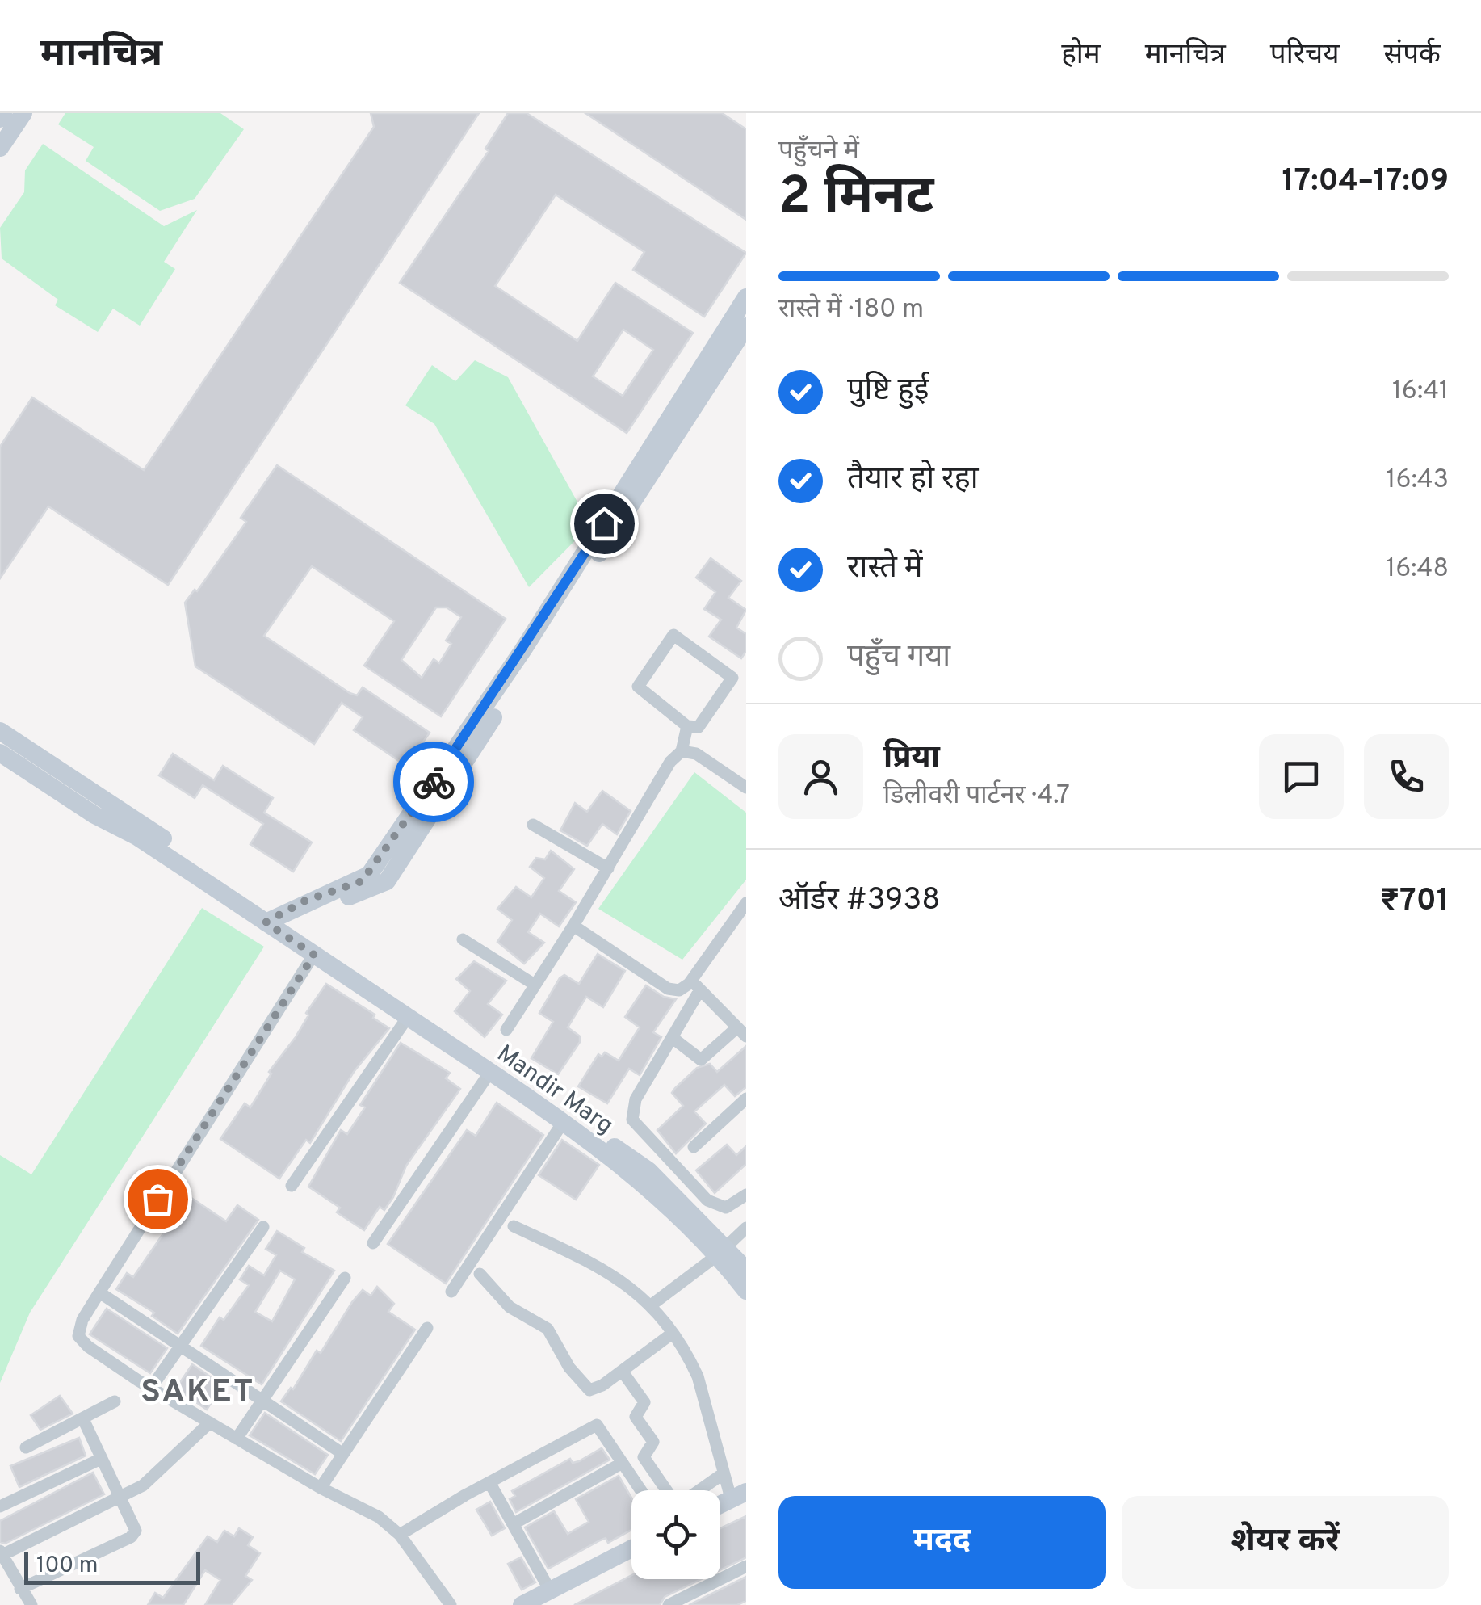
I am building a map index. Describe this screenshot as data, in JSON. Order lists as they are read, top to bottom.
{
  "streets": {
    "main road": ["Mandir Marg"]
  },
  "districts": ["SAKET"],
  "scale_bar": "100 m",
  "page": {
    "header": "मानचित्र",
    "nav": [
      "होम",
      "मानचित्र",
      "परिचय",
      "संपर्क"
    ],
    "heading": ["2 मिनट", "पहुँचने में", "17:04–17:09"],
    "panel": [
      "प्रिया",
      "डिलीवरी पार्टनर · 4.7",
      "ऑर्डर #3938",
      "₹701"
    ],
    "bar": "रास्ते में · 180 m",
    "list": [
      ["पुष्टि हुई", "16:41"],
      ["तैयार हो रहा", "16:43"],
      ["रास्ते में", "16:48"],
      "पहुँच गया"
    ],
    "buttons": ["मदद", "शेयर करें"],
    "scale": "100 m"
  }
}
